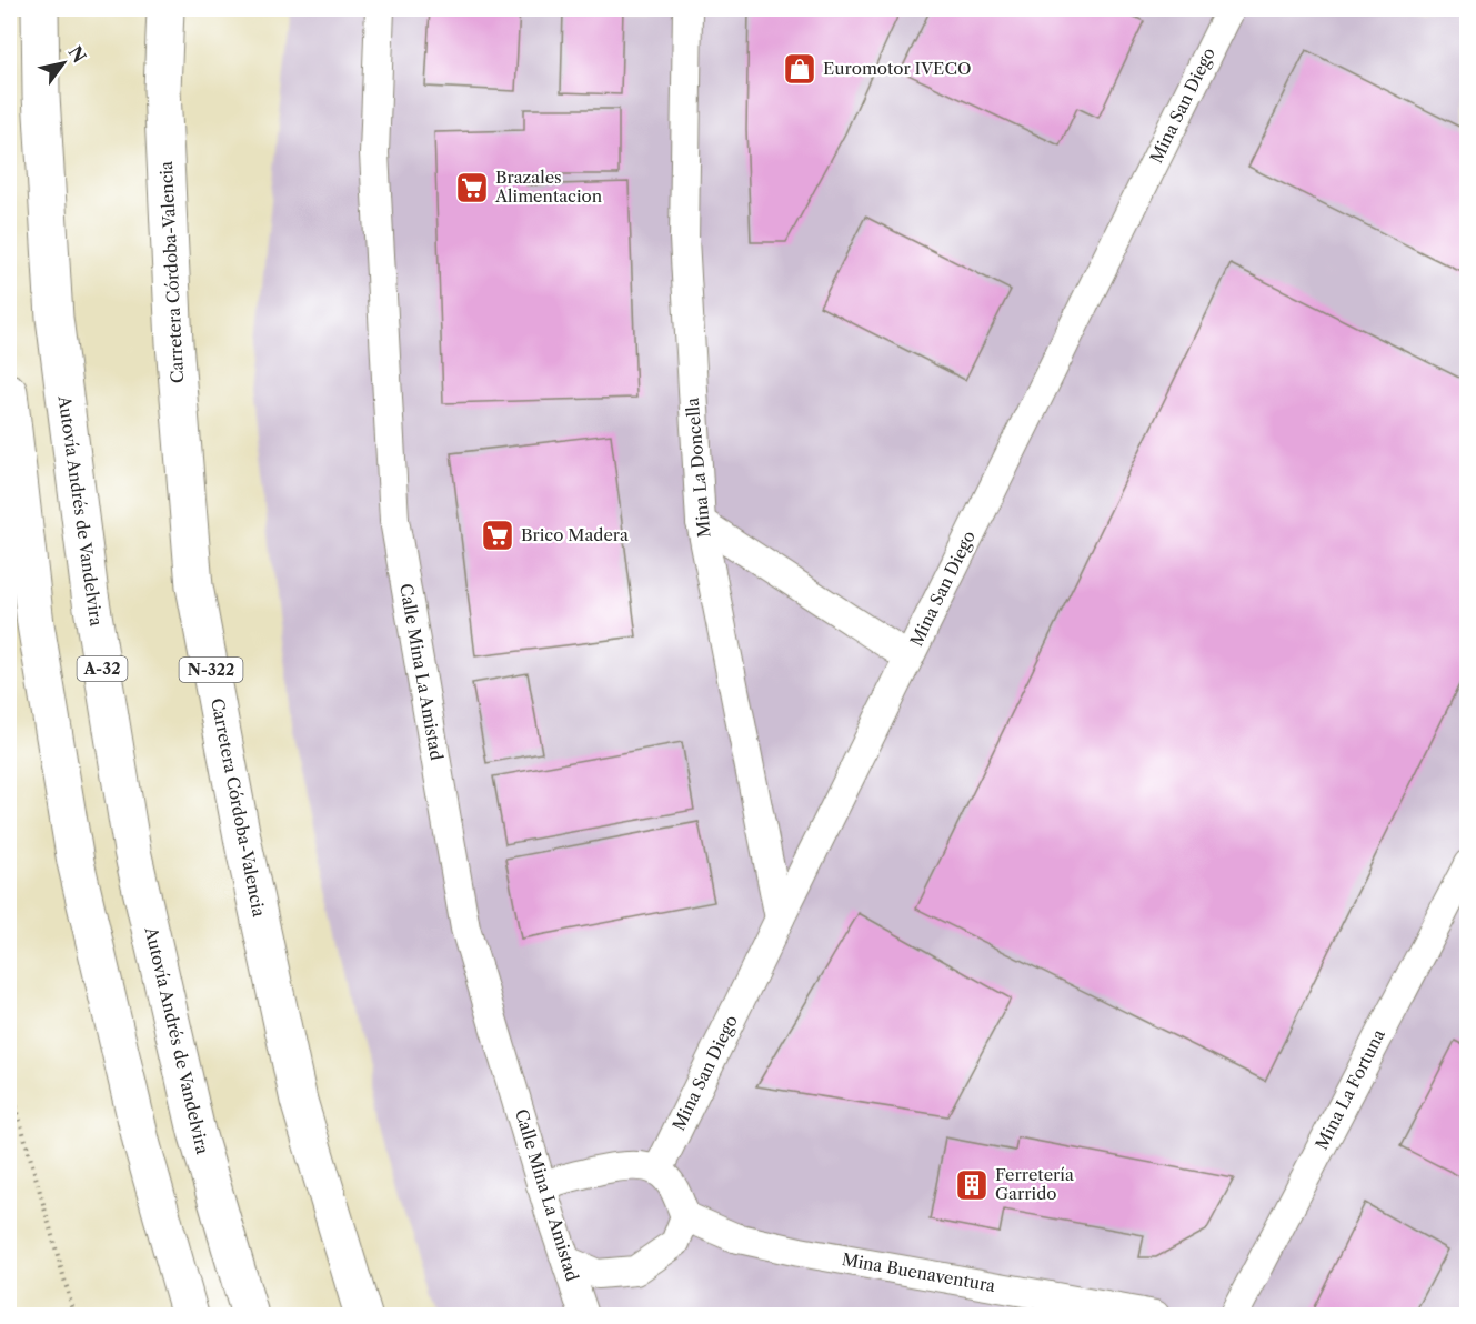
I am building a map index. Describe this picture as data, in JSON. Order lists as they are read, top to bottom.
{
  "streets": {
    "highway": [
      "Carretera Córdoba-Valencia",
      "Autovía Andrés de Vandelvira",
      "A-32",
      "N-322"
    ],
    "street": [
      "Mina San Diego",
      "Mina La Doncella",
      "Calle Mina La Amistad",
      "Mina La Fortuna",
      "Mina Buenaventura"
    ]
  },
  "crossings": [
    ["Mina San Diego", "Mina La Doncella"],
    ["Mina San Diego", "Calle Mina La Amistad"],
    ["Mina San Diego", "Mina Buenaventura"],
    ["Calle Mina La Amistad", "Mina Buenaventura"]
  ],
  "places": {
    "shop": ["Euromotor IVECO"],
    "supermarket": ["Brazales Alimentacion", "Brico Madera"],
    "building": ["Ferretería Garrido"]
  },
  "north": "top right"
}
